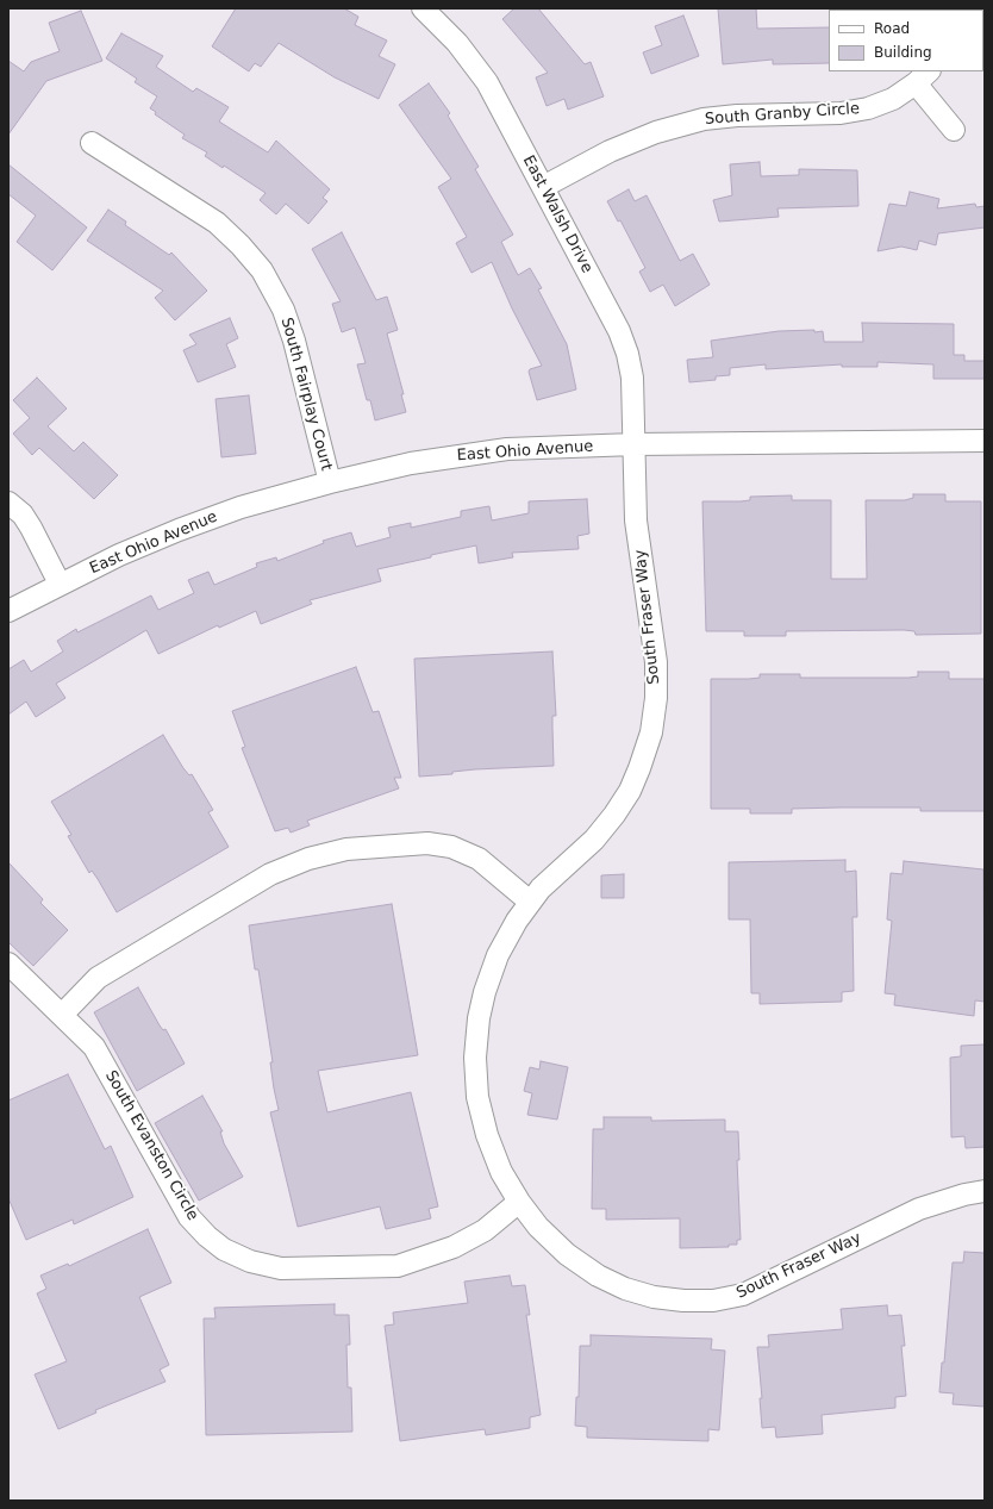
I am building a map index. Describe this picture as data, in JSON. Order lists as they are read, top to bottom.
{
  "streets": {
    "street": [
      "South Granby Circle",
      "East Walsh Drive",
      "South Fairplay Court",
      "East Ohio Avenue",
      "South Fraser Way",
      "South Evanston Circle"
    ]
  },
  "crossings": [
    ["South Granby Circle", "East Walsh Drive"],
    ["East Walsh Drive", "East Ohio Avenue"],
    ["East Walsh Drive", "South Fraser Way"],
    ["South Fairplay Court", "East Ohio Avenue"],
    ["East Ohio Avenue", "South Fraser Way"],
    ["South Fraser Way", "South Evanston Circle"]
  ],
  "legend": ["Road", "Building"]
}
